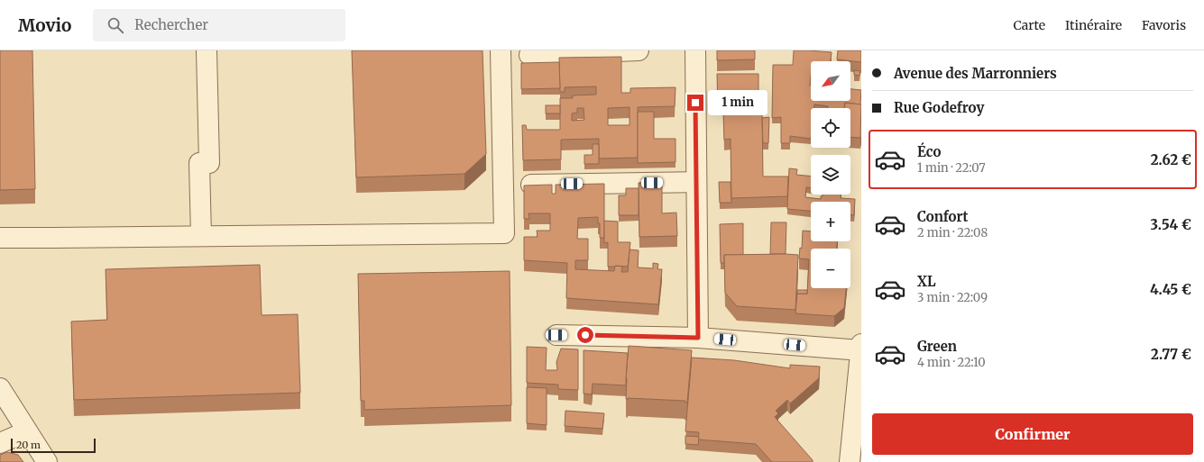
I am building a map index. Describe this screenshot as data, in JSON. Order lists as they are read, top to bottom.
{
  "scale_bar": "20 m",
  "north": "bottom left",
  "page": {
    "header": "Movio",
    "search": "Rechercher",
    "nav": ["Carte", "Itinéraire", "Favoris"],
    "banner": ["Avenue des Marronniers", "Rue Godefroy"],
    "map_buttons": ["+", "−"],
    "bubble": "1 min",
    "list": [
      {
        "name": "Éco",
        "note": "1 min · 22:07",
        "value": "2.62 €"
      },
      {
        "name": "Confort",
        "note": "2 min · 22:08",
        "value": "3.54 €"
      },
      {
        "name": "XL",
        "note": "3 min · 22:09",
        "value": "4.45 €"
      },
      {
        "name": "Green",
        "note": "4 min · 22:10",
        "value": "2.77 €"
      }
    ],
    "buttons": "Confirmer",
    "scale": "20 m"
  }
}
